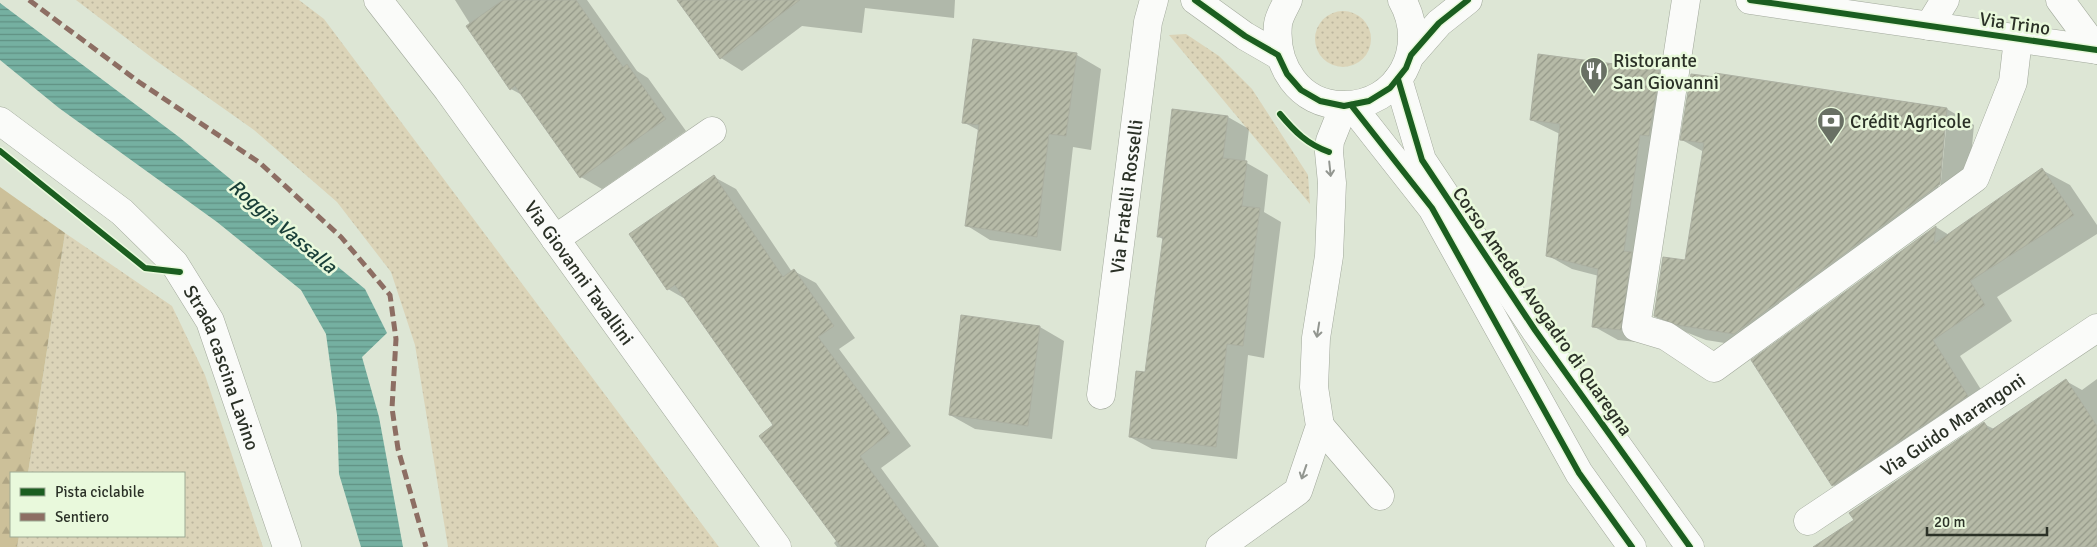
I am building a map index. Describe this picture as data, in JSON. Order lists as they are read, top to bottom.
{
  "streets": {
    "street": [
      "Via Trino",
      "Via Fratelli Rosselli",
      "Via Giovanni Tavallini",
      "Corso Amedeo Avogadro di Quaregna",
      "Strada cascina Lavino",
      "Via Guido Marangoni"
    ]
  },
  "water": ["Roggia Vassalla"],
  "places": {
    "restaurant": ["Ristorante San Giovanni"],
    "bank": ["Crédit Agricole"]
  },
  "legend": ["Pista ciclabile", "Sentiero"],
  "scale_bar": "20 m"
}
